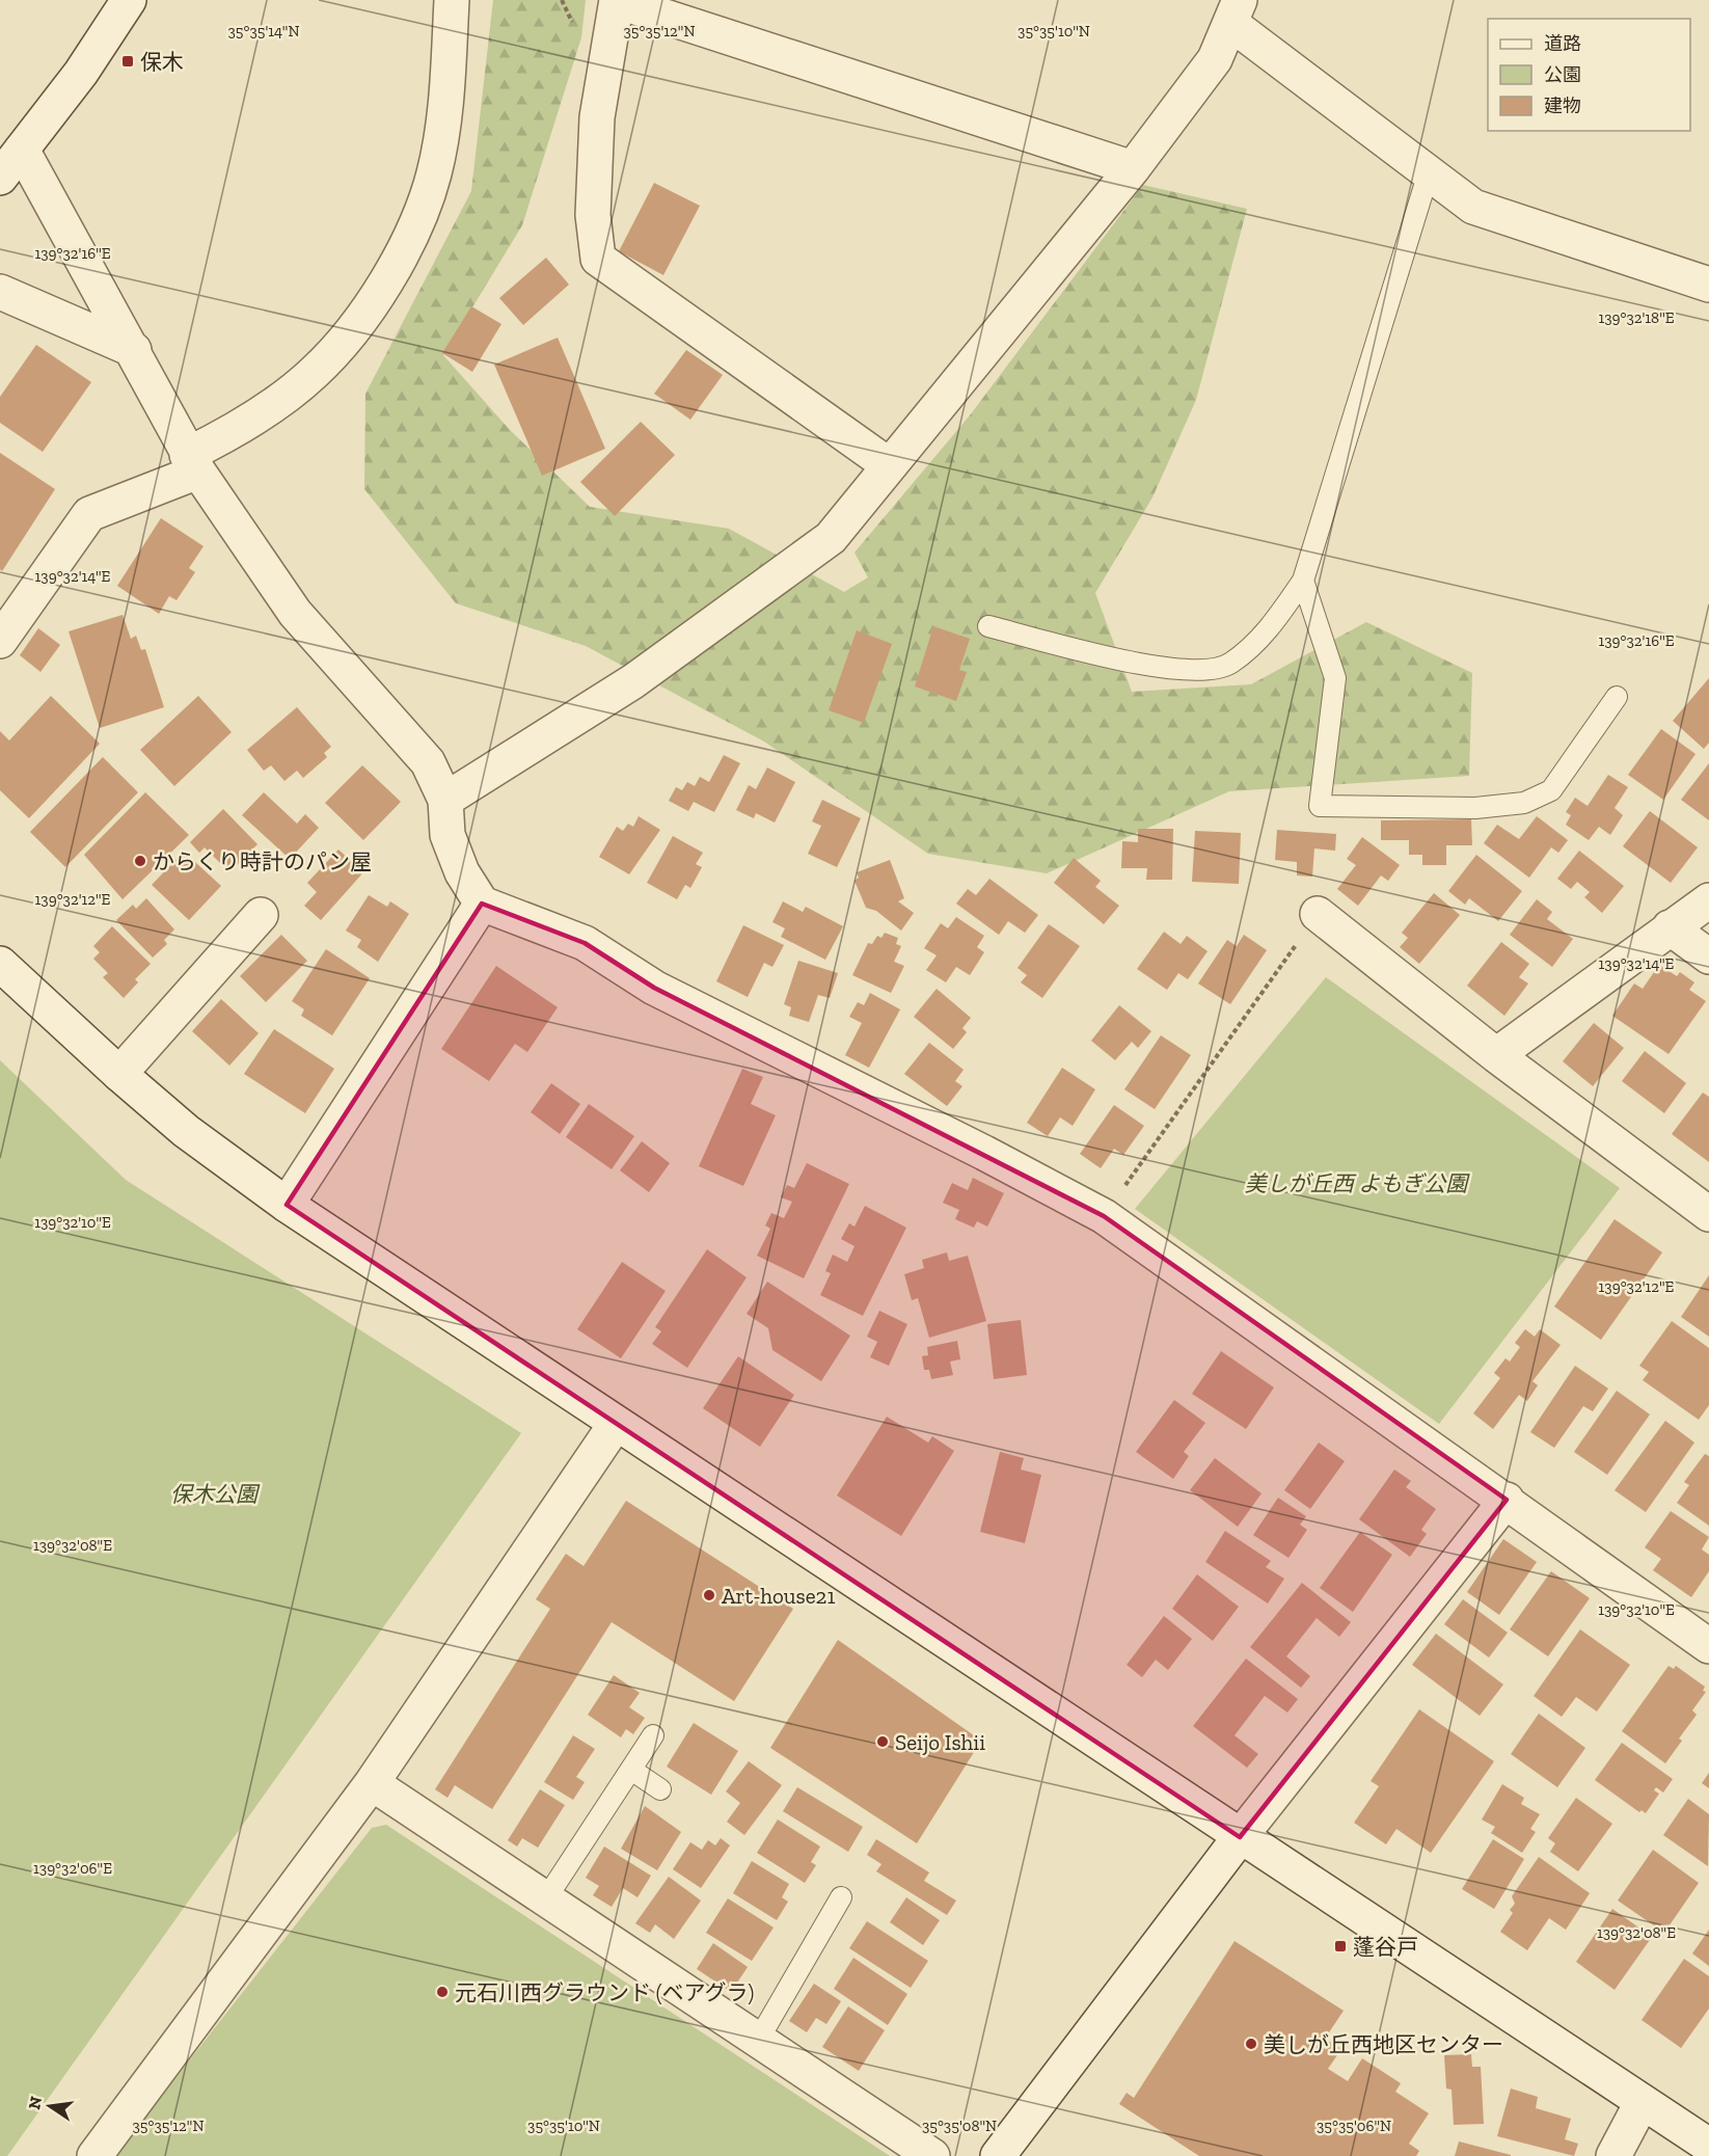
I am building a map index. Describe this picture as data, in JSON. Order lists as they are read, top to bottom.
{
  "parks": ["美しが丘西 よもぎ公園", "保木公園"],
  "places": {
    "transit": ["保木", "蓬谷戸"],
    "other": [
      "からくり時計のパン屋",
      "Art-house21",
      "Seijo Ishii",
      "元石川西グラウンド (ベアグラ)",
      "美しが丘西地区センター"
    ]
  },
  "legend": ["道路", "公園", "建物"],
  "north": "left",
  "coordinates": [
    "35°35'14\"N",
    "35°35'12\"N",
    "35°35'10\"N",
    "139°32'16\"E",
    "139°32'18\"E",
    "139°32'14\"E",
    "139°32'12\"E",
    "139°32'10\"E",
    "139°32'08\"E",
    "139°32'06\"E",
    "35°35'08\"N",
    "35°35'06\"N"
  ]
}
